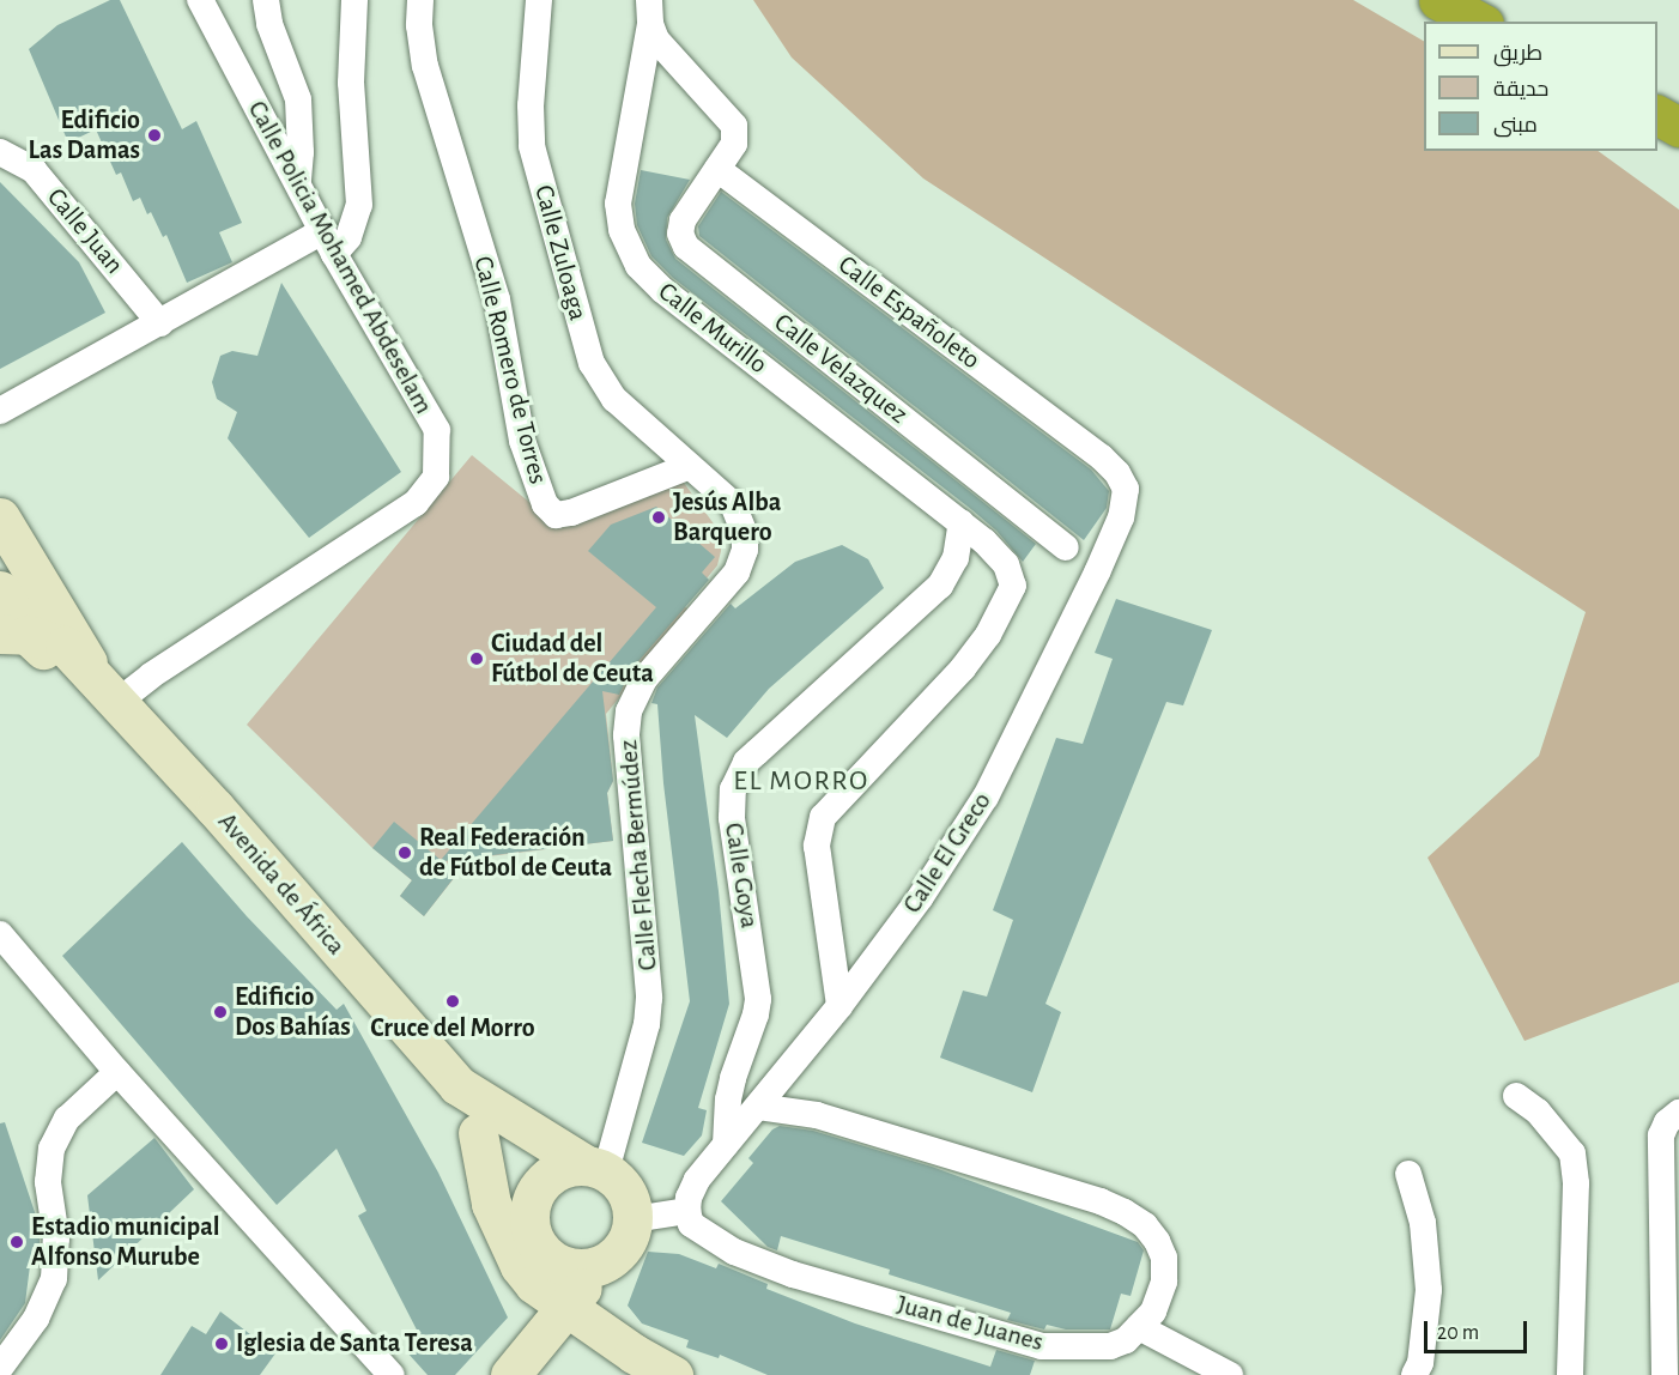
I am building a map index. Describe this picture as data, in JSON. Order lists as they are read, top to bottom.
{
  "streets": {
    "main road": ["Avenida de África"],
    "street": [
      "Calle Juan",
      "Calle Zuloaga",
      "Calle Policia Mohamed Abdeselam",
      "Calle Españoleto",
      "Calle Murillo",
      "Calle Velazquez",
      "Calle Romero de Torres",
      "Calle El Greco",
      "Calle Flecha Bermúdez",
      "Calle Goya",
      "Juan de Juanes"
    ]
  },
  "crossings": [
    ["Calle Zuloaga", "Calle Romero de Torres"],
    ["Calle Zuloaga", "Calle Flecha Bermúdez"],
    ["Calle Policia Mohamed Abdeselam", "Avenida de África"],
    ["Calle Españoleto", "Calle Velazquez"],
    ["Calle Españoleto", "Calle El Greco"],
    ["Calle Murillo", "Calle Velazquez"],
    ["Calle Murillo", "Calle El Greco"],
    ["Calle Murillo", "Calle Goya"],
    ["Calle Romero de Torres", "Calle Flecha Bermúdez"],
    ["Calle El Greco", "Calle Goya"],
    ["Calle El Greco", "Juan de Juanes"],
    ["Calle Flecha Bermúdez", "Avenida de África"]
  ],
  "districts": ["EL MORRO"],
  "places": [
    "Edificio Las Damas",
    "Jesús Alba Barquero",
    "Ciudad del Fútbol de Ceuta",
    "Real Federación de Fútbol de Ceuta",
    "Cruce del Morro",
    "Edificio Dos Bahías",
    "Estadio municipal Alfonso Murube",
    "Iglesia de Santa Teresa"
  ],
  "legend": ["طريق", "حديقة", "مبنى"],
  "scale_bar": "20 m"
}
